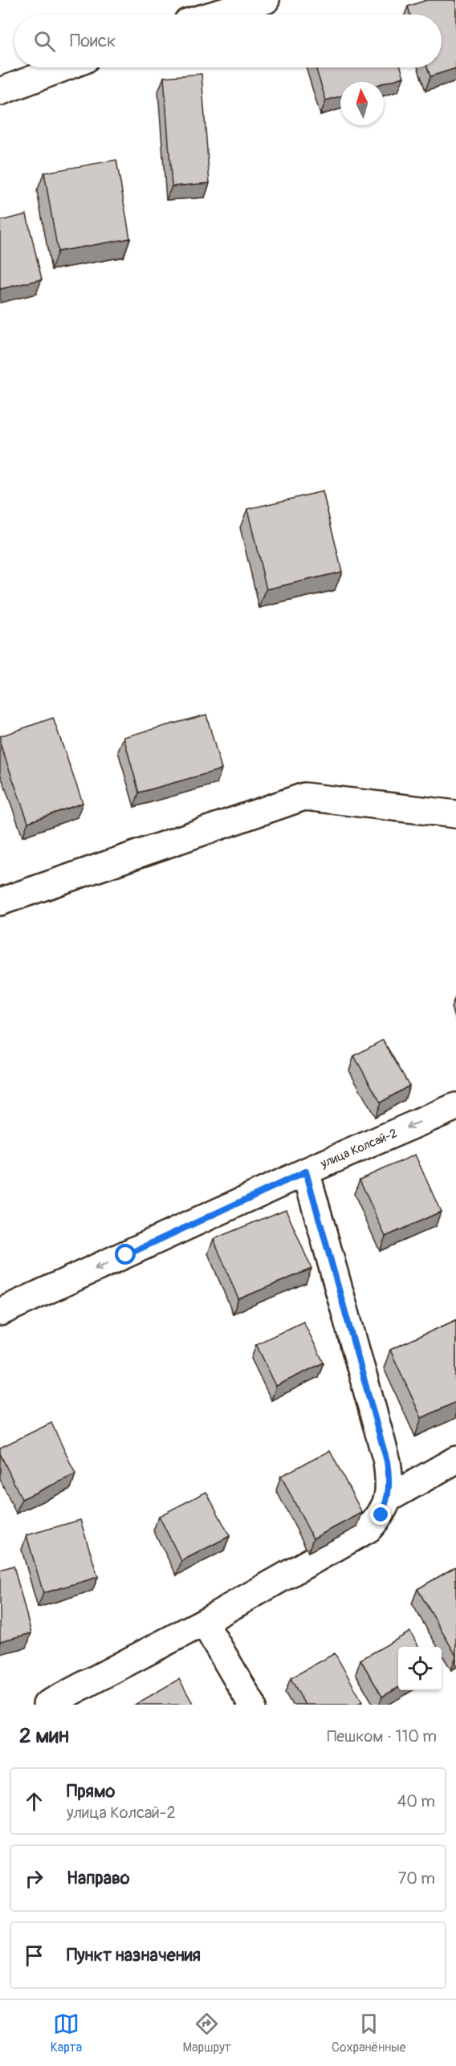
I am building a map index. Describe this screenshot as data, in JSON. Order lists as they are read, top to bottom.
{
  "streets": {
    "street": ["улица Колсай-2"]
  },
  "one_way": ["улица Колсай-2"],
  "north": "top",
  "page": {
    "search": "Поиск",
    "heading": ["2 мин", "Пешком · 110 m"],
    "list": [
      ["Прямо", "улица Колсай-2", "40 m"],
      ["Направо", "70 m"],
      "Пункт назначения"
    ],
    "nav": ["Карта", "Маршрут", "Сохранённые"]
  }
}
